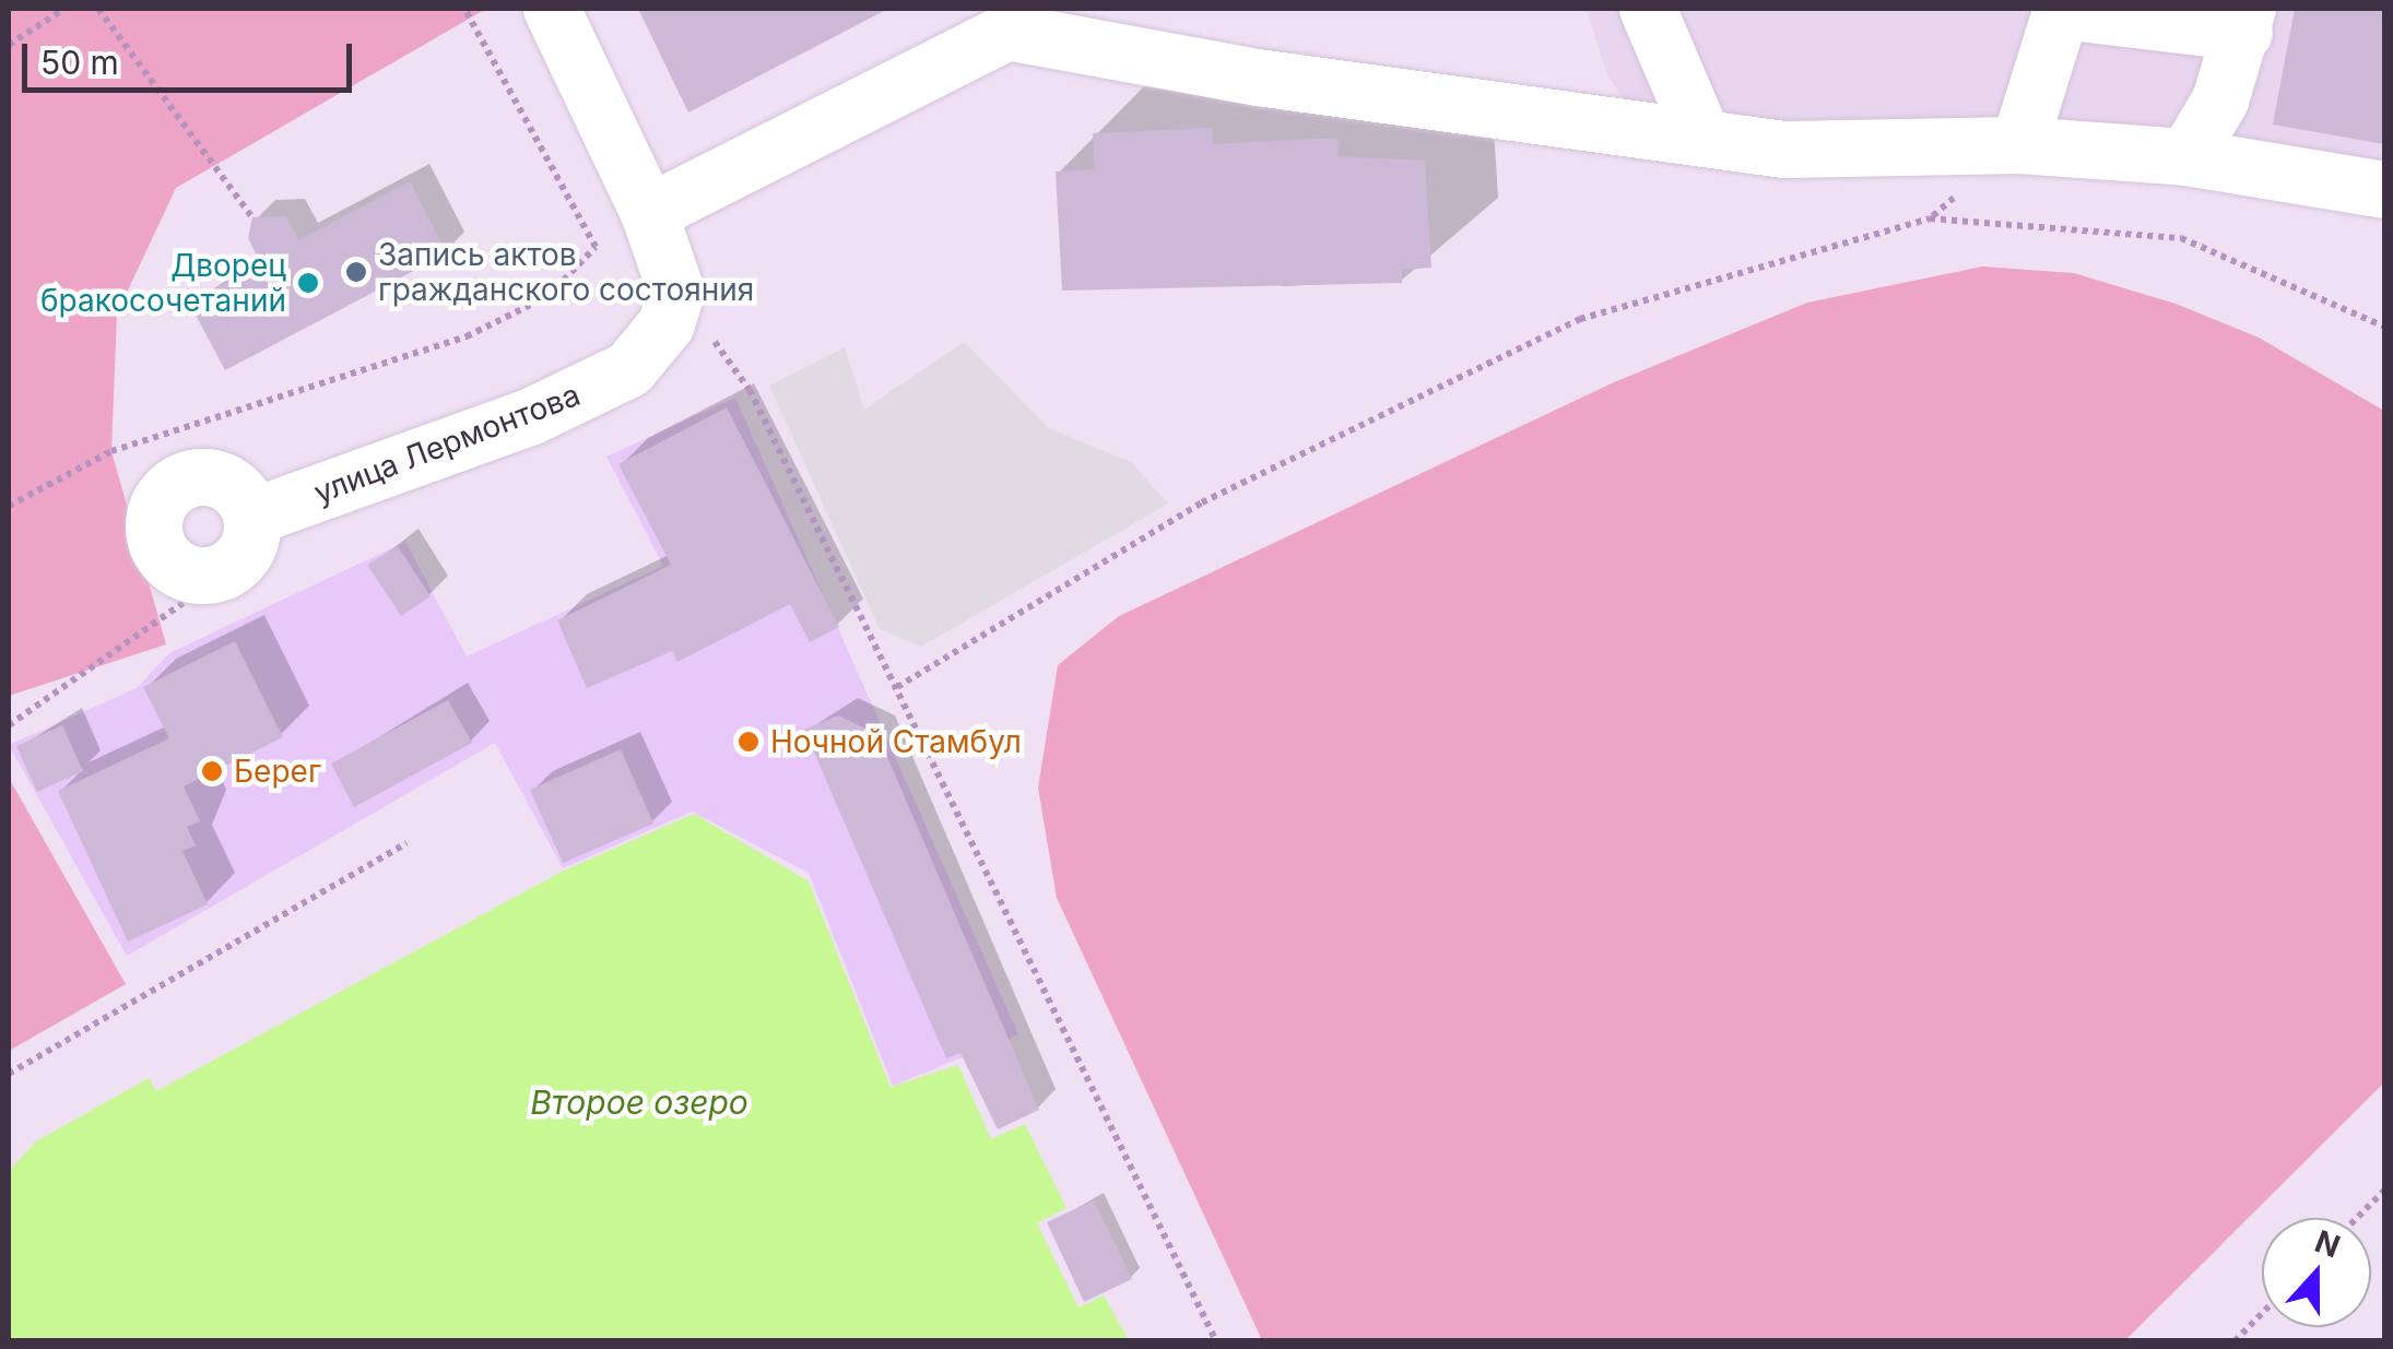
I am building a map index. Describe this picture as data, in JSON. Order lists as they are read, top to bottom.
{
  "streets": {
    "street": ["улица Лермонтова"]
  },
  "water": ["Второе озеро"],
  "places": [
    "Запись актов гражданского состояния",
    "Дворец бракосочетаний",
    "Ночной Стамбул",
    "Берег"
  ],
  "scale_bar": "50 m",
  "north": "top"
}
